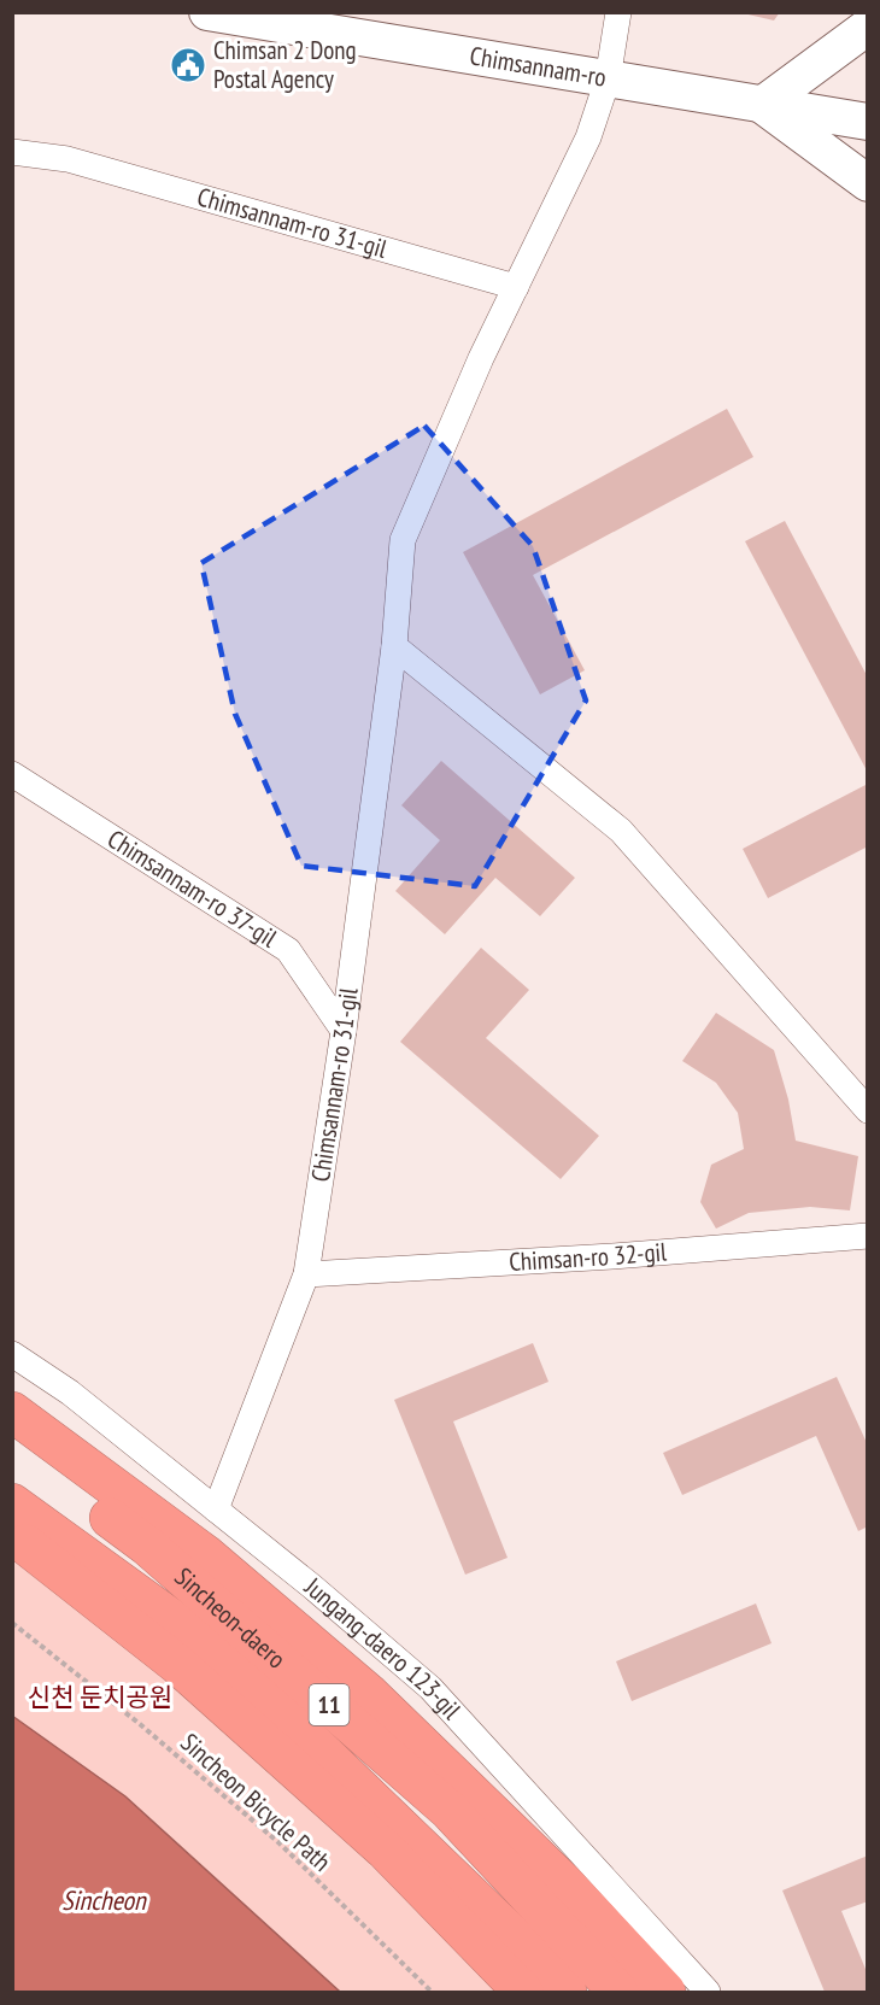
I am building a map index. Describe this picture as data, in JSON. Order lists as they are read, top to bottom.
{
  "streets": {
    "highway": ["Sincheon-daero", "11"],
    "main road": ["Chimsannam-ro"],
    "street": [
      "Chimsannam-ro 31-gil",
      "Chimsannam-ro 37-gil",
      "Chimsan-ro 32-gil",
      "Jungang-daero 123-gil"
    ],
    "path": ["Sincheon Bicycle Path"]
  },
  "crossings": [
    ["Chimsannam-ro", "Chimsannam-ro 31-gil"],
    ["Chimsannam-ro 31-gil", "Chimsannam-ro 37-gil"],
    ["Chimsannam-ro 31-gil", "Chimsan-ro 32-gil"],
    ["Chimsannam-ro 31-gil", "Jungang-daero 123-gil"]
  ],
  "water": ["Sincheon"],
  "parks": ["신천 둔치공원"],
  "places": {
    "public building": ["Chimsan 2 Dong Postal Agency"]
  }
}
